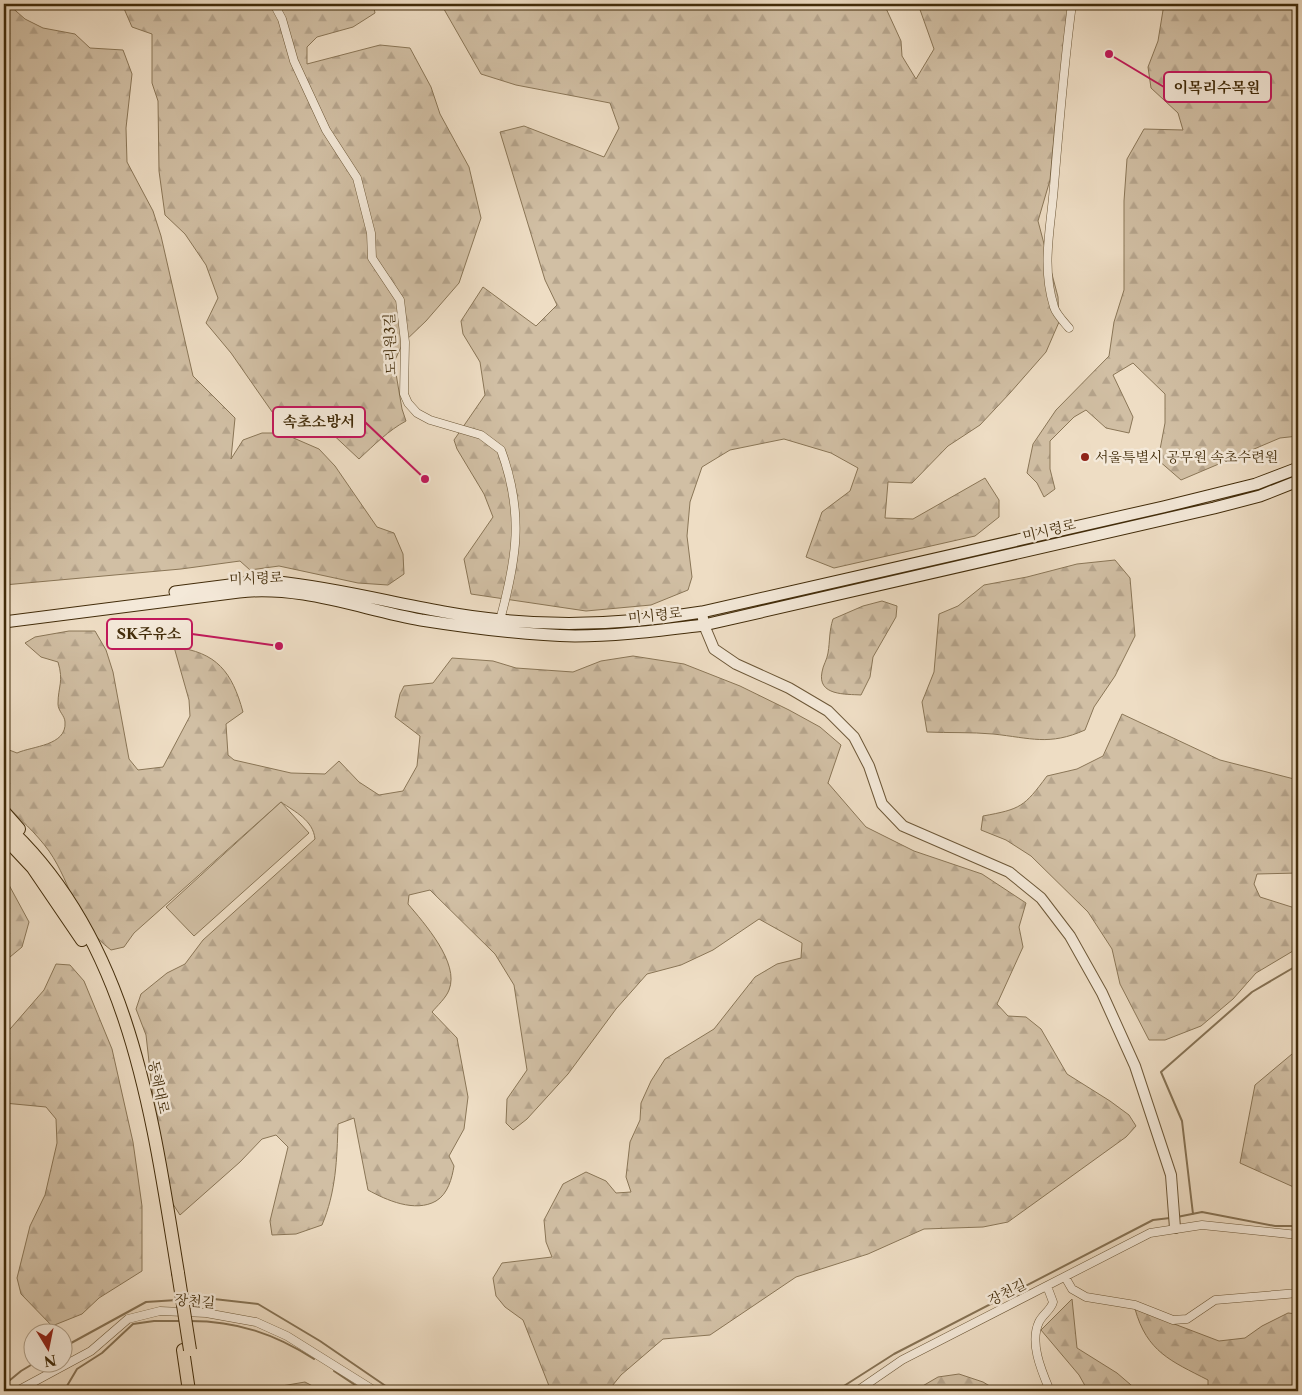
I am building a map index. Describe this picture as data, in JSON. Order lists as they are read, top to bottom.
{
  "streets": {
    "main road": ["미시령로", "동해대로"],
    "street": ["도리원3길", "장천길"]
  },
  "crossings": [
    ["도리원3길", "미시령로"]
  ],
  "places": [
    "이목리수목원",
    "서울특별시 공무원 속초수련원",
    "속초소방서",
    "SK주유소"
  ],
  "north": "bottom"
}
